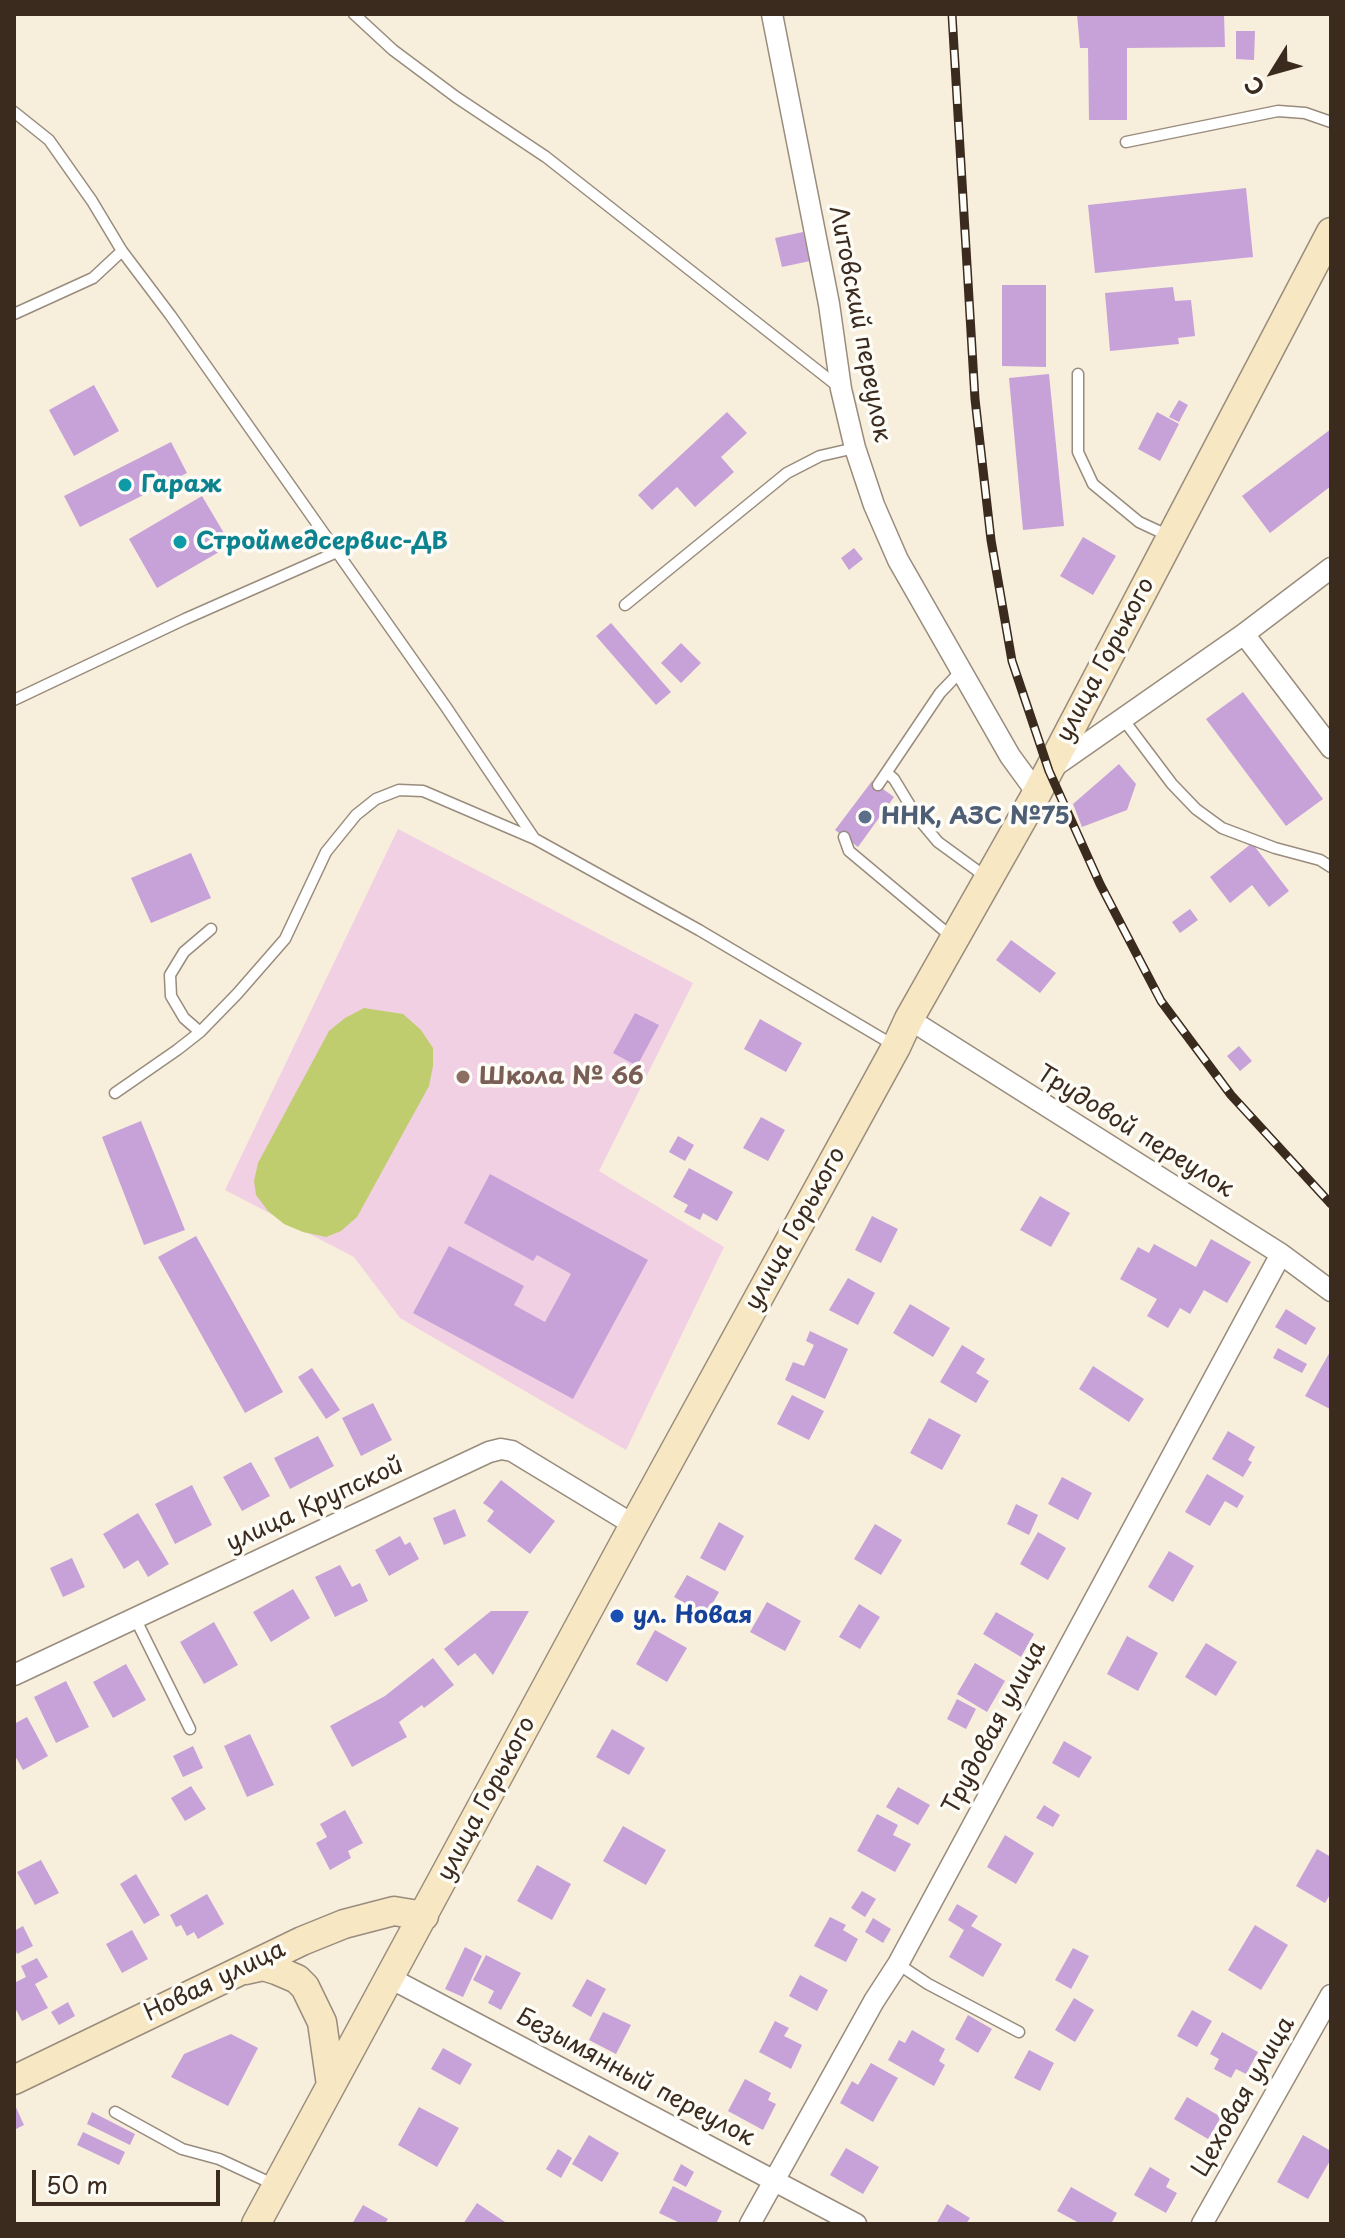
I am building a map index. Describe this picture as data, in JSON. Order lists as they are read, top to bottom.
{
  "streets": {
    "main road": ["улица Горького", "Новая улица"],
    "street": [
      "Литовский переулок",
      "Трудовой переулок",
      "улица Крупской",
      "Трудовая улица",
      "Безымянный переулок",
      "Цеховая улица"
    ]
  },
  "crossings": [
    ["Литовский переулок", "улица Горького"],
    ["улица Горького", "Трудовой переулок"],
    ["улица Горького", "улица Крупской"],
    ["улица Горького", "Новая улица"],
    ["улица Горького", "Безымянный переулок"],
    ["Трудовой переулок", "Трудовая улица"],
    ["Трудовая улица", "Безымянный переулок"]
  ],
  "places": [
    "Гараж",
    "Строймедсервис-ДВ",
    "ННК, АЗС №75",
    "Школа № 66",
    "ул. Новая"
  ],
  "scale_bar": "50 m",
  "north": "bottom left"
}
